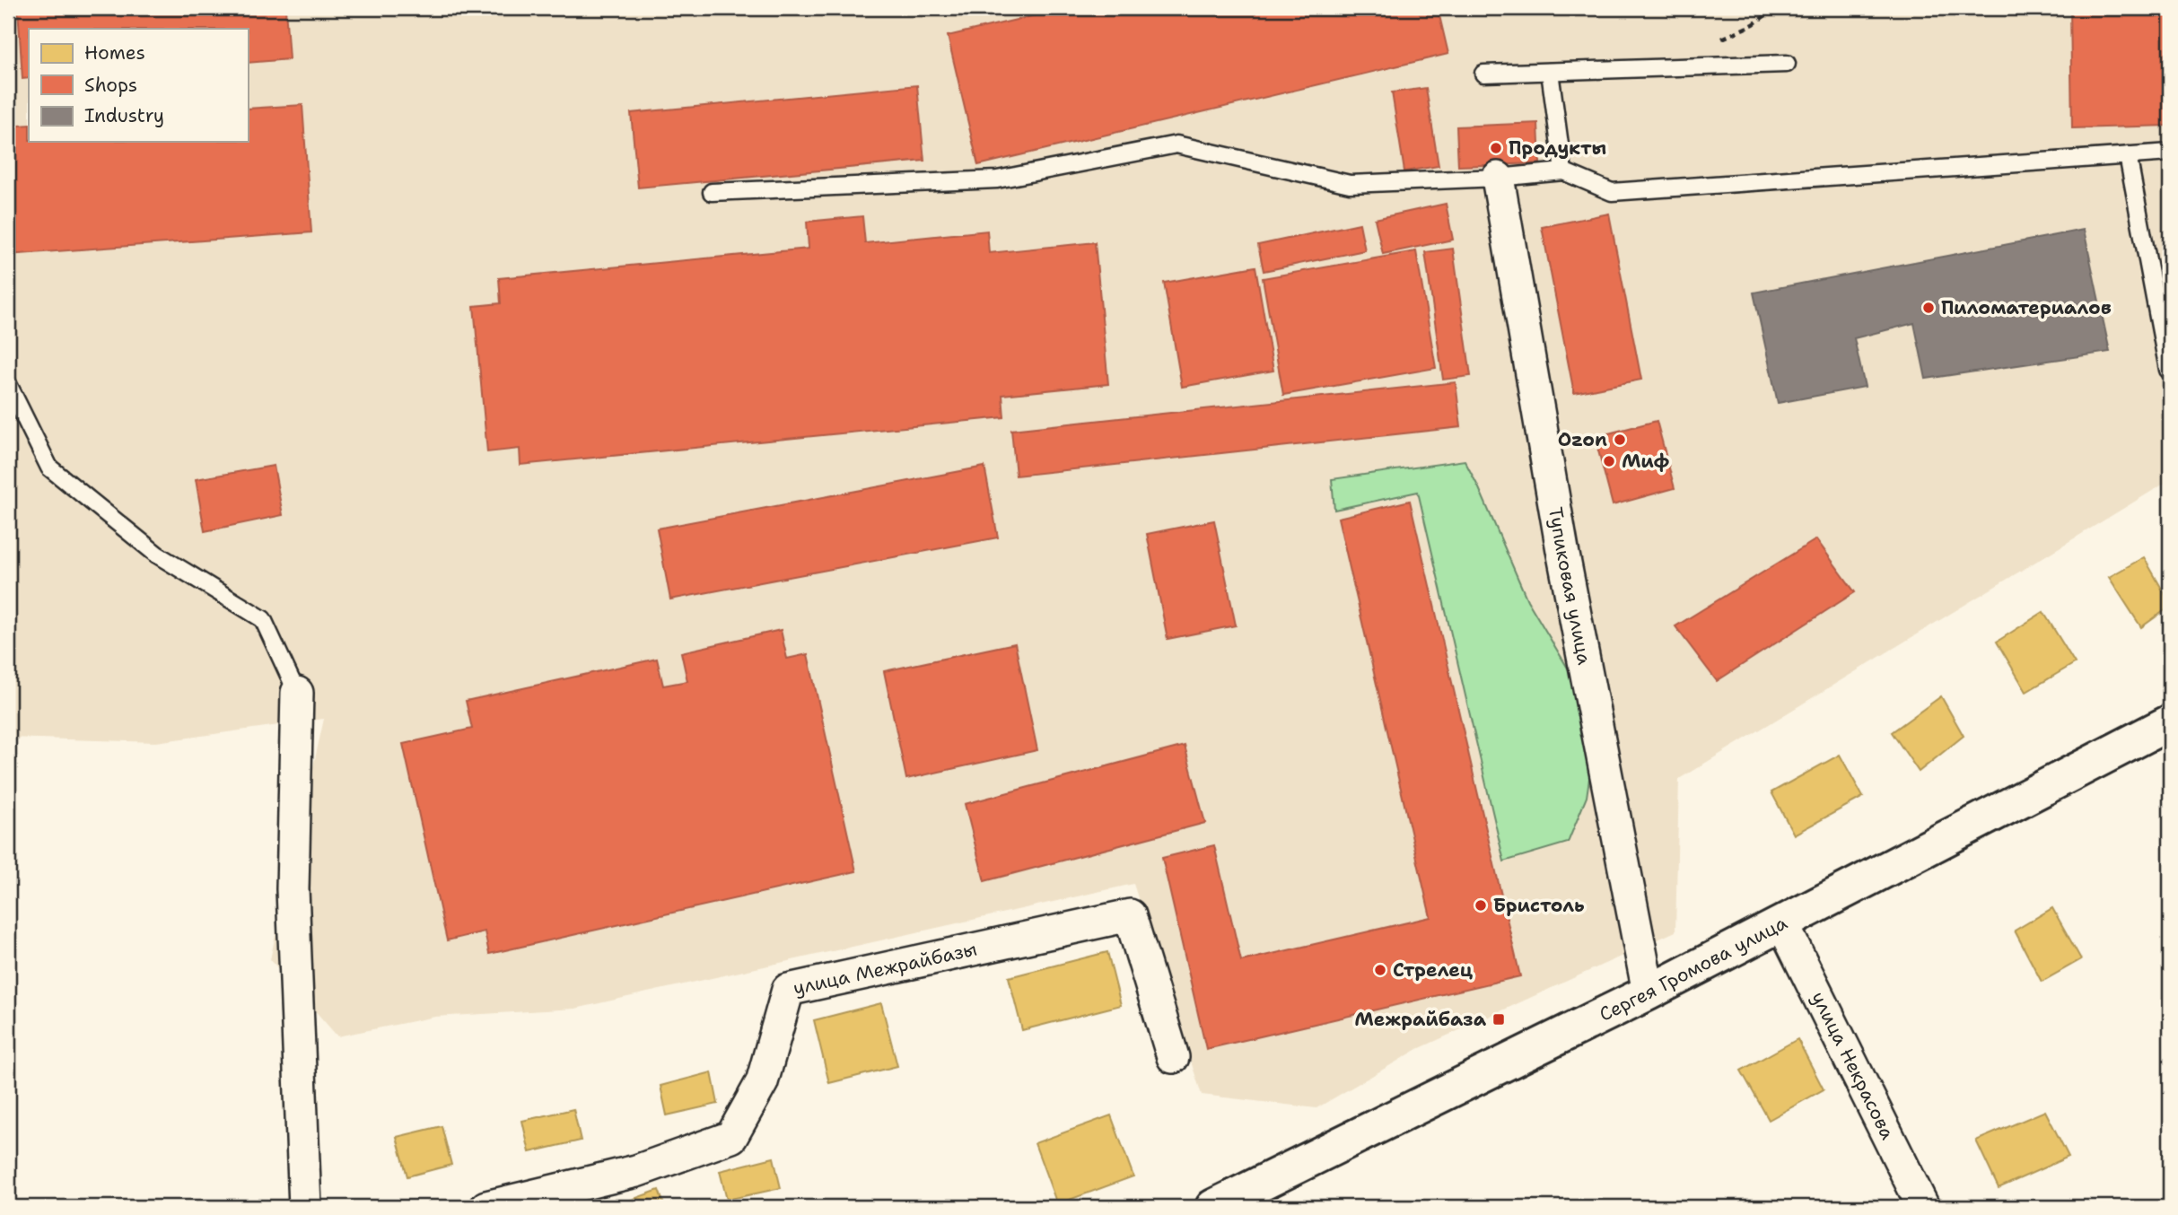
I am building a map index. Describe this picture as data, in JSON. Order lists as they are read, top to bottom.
{
  "streets": {
    "street": [
      "Тупиковая улица",
      "Сергея Громова улица",
      "улица Межрайбазы",
      "улица Некрасова"
    ]
  },
  "crossings": [
    ["Тупиковая улица", "Сергея Громова улица"],
    ["Сергея Громова улица", "улица Некрасова"]
  ],
  "places": {
    "other": [
      "Продукты",
      "Пиломатериалов",
      "Ozon",
      "Миф",
      "Бристоль",
      "Стрелец"
    ],
    "transit": ["Межрайбаза"]
  },
  "legend": ["Homes", "Shops", "Industry"]
}
